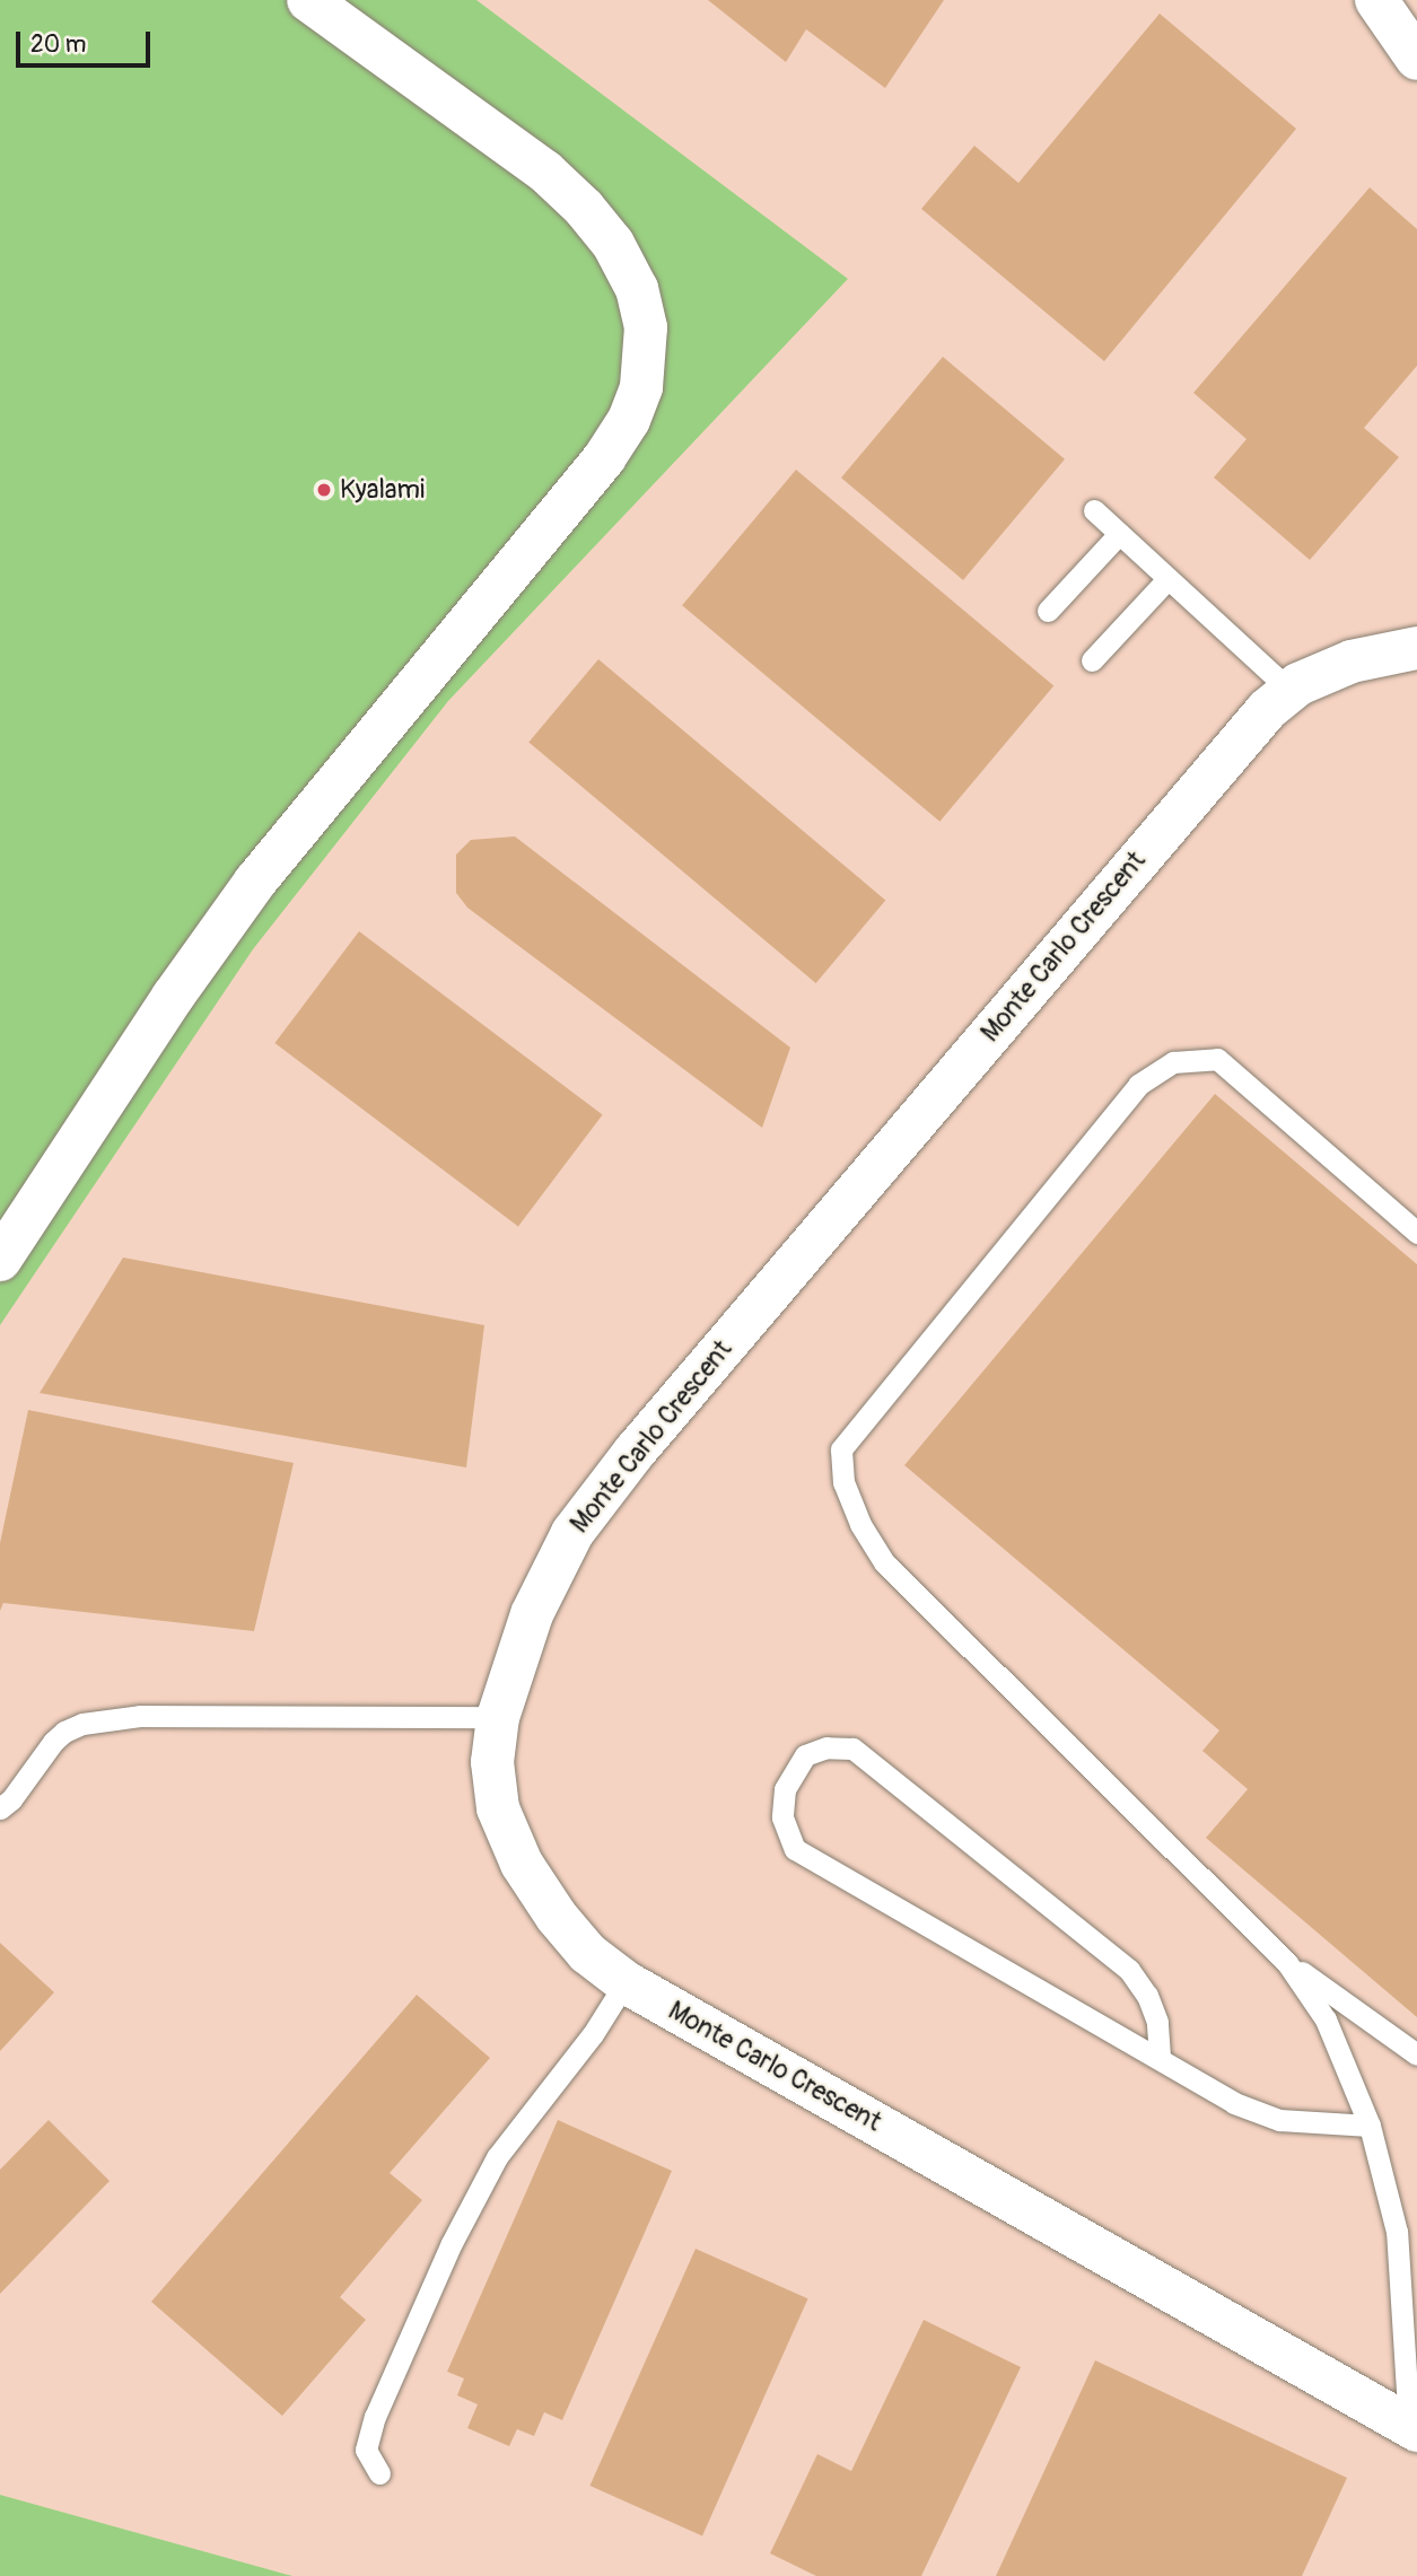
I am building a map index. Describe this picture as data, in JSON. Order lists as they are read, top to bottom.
{
  "streets": {
    "street": ["Monte Carlo Crescent"]
  },
  "places": ["Kyalami"],
  "scale_bar": "20 m"
}
